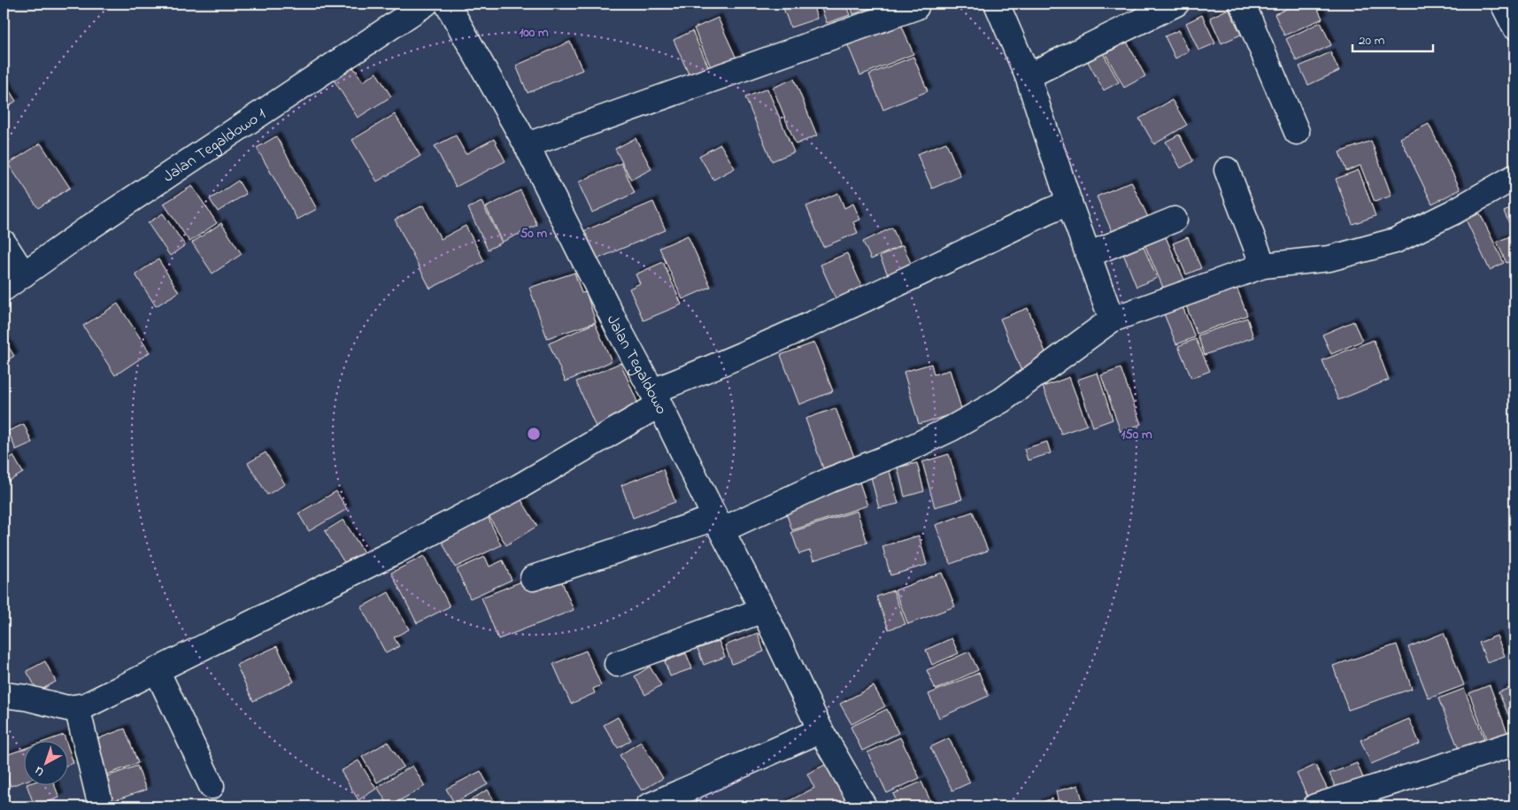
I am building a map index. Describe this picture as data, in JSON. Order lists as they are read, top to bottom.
{
  "streets": {
    "street": ["Jalan Tegaldowo 1", "Jalan Tegaldowo"]
  },
  "scale_bar": "20 m",
  "north": "bottom left",
  "rings": ["100 m", "50 m", "150 m"]
}
